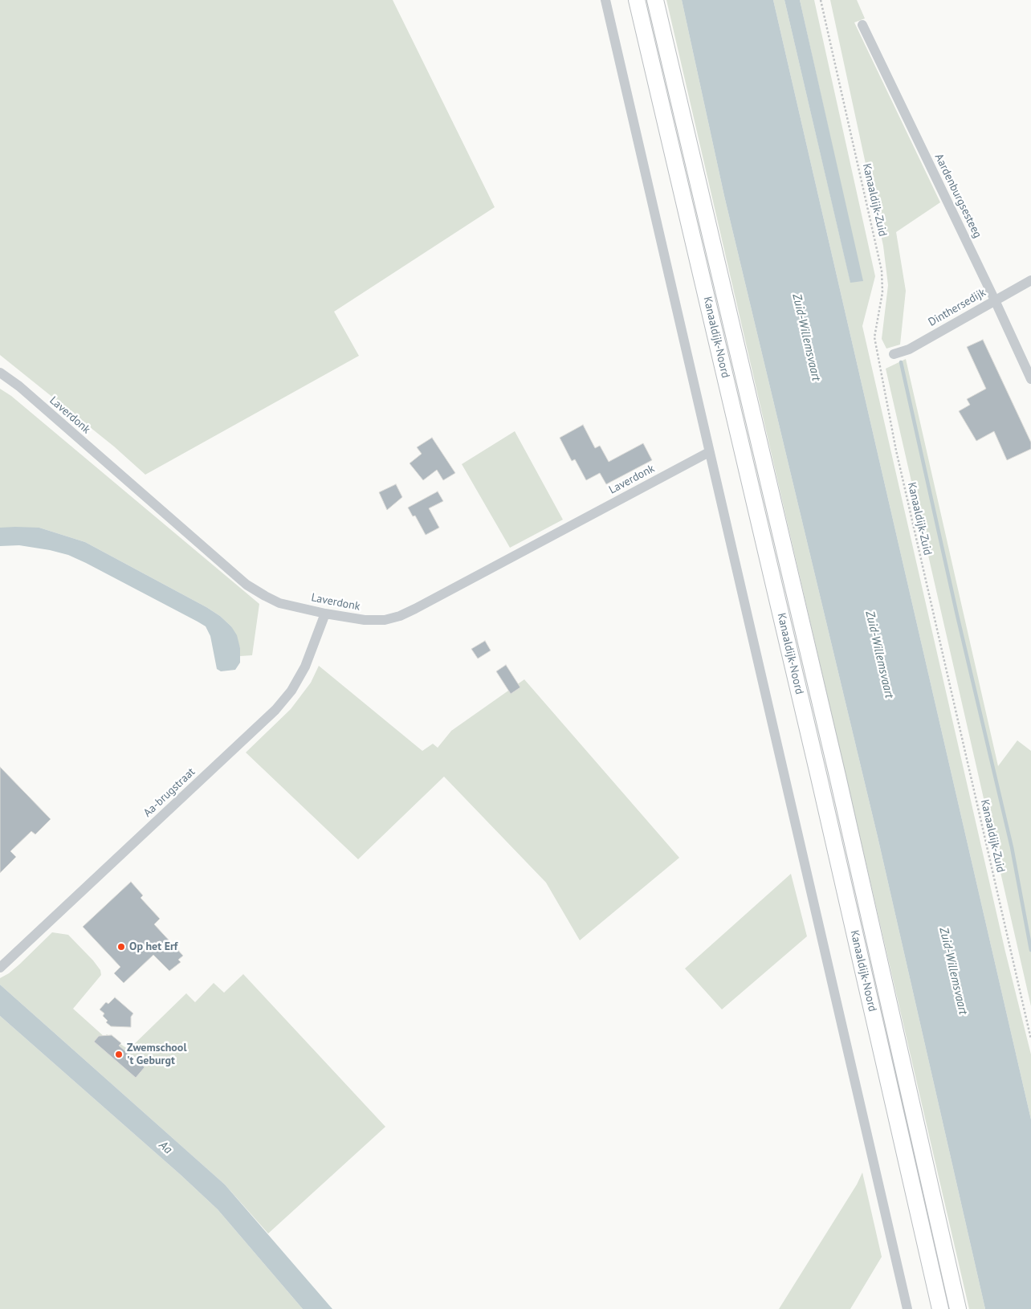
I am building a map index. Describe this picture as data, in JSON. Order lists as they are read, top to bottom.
{
  "streets": {
    "highway": ["Kanaaldijk-Noord"],
    "street": [
      "Aardenburgsesteeg",
      "Dinthersedijk",
      "Laverdonk",
      "Aa-brugstraat"
    ],
    "path": ["Kanaaldijk-Zuid"]
  },
  "crossings": [
    ["Aardenburgsesteeg", "Dinthersedijk"],
    ["Laverdonk", "Aa-brugstraat"]
  ],
  "water": ["Zuid-Willemsvaart", "Aa"],
  "places": ["Op het Erf", "Zwemschool 't Geburgt"]
}
